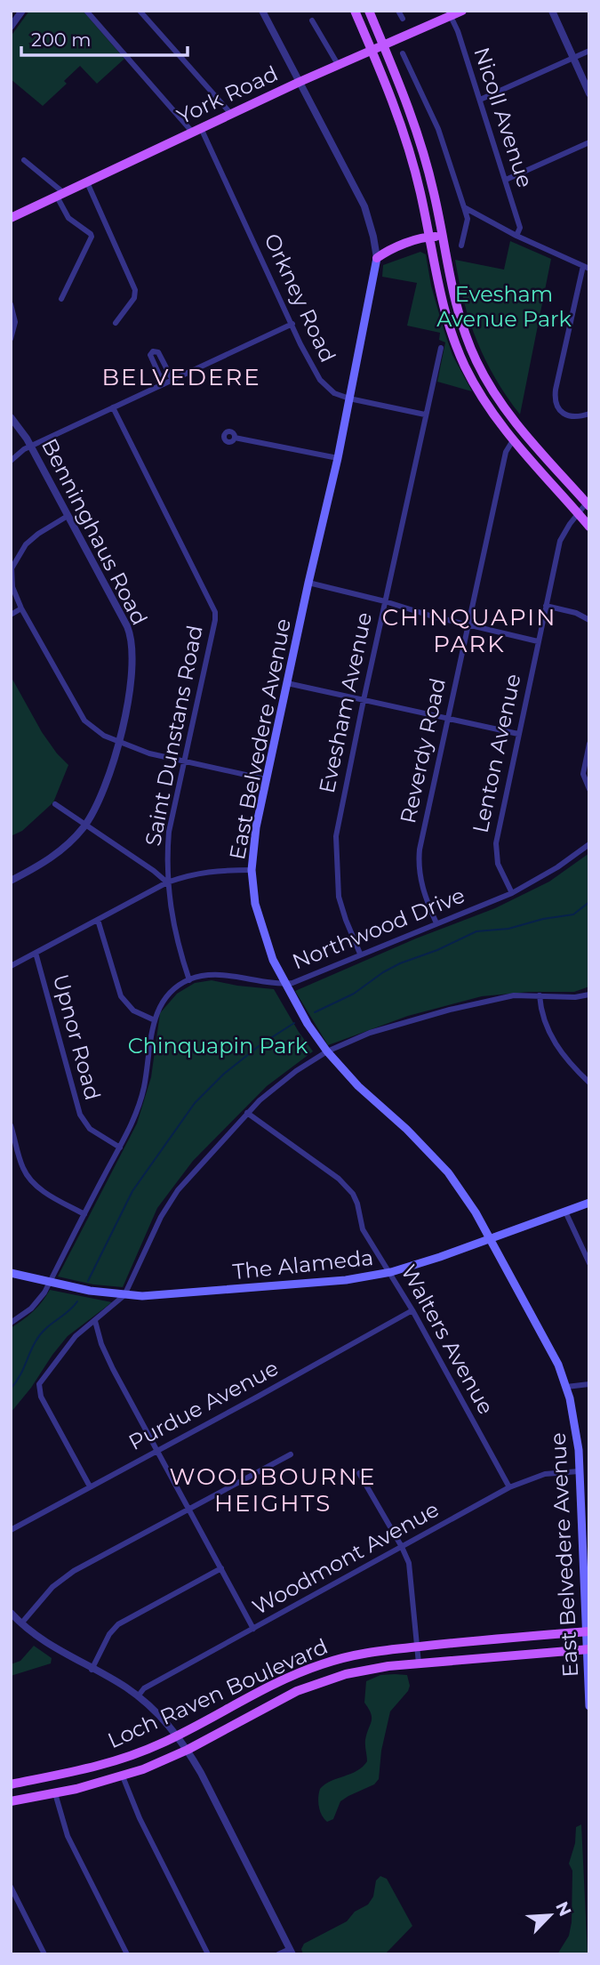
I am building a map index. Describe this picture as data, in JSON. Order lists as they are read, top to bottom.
{
  "streets": {
    "main road": [
      "York Road",
      "East Belvedere Avenue",
      "The Alameda",
      "Loch Raven Boulevard"
    ],
    "street": [
      "Nicoll Avenue",
      "Orkney Road",
      "Benninghaus Road",
      "Evesham Avenue",
      "Saint Dunstans Road",
      "Reverdy Road",
      "Lenton Avenue",
      "Northwood Drive",
      "Upnor Road",
      "Walters Avenue",
      "Purdue Avenue",
      "Woodmont Avenue"
    ]
  },
  "crossings": [
    ["York Road", "Nicoll Avenue"],
    ["York Road", "Orkney Road"],
    ["York Road", "East Belvedere Avenue"],
    ["Orkney Road", "Evesham Avenue"],
    ["Orkney Road", "East Belvedere Avenue"],
    ["Evesham Avenue", "Northwood Drive"],
    ["Saint Dunstans Road", "Northwood Drive"],
    ["East Belvedere Avenue", "Northwood Drive"],
    ["East Belvedere Avenue", "The Alameda"],
    ["East Belvedere Avenue", "Woodmont Avenue"],
    ["East Belvedere Avenue", "Loch Raven Boulevard"],
    ["Reverdy Road", "Northwood Drive"],
    ["Lenton Avenue", "Northwood Drive"],
    ["The Alameda", "Walters Avenue"],
    ["Walters Avenue", "Purdue Avenue"],
    ["Walters Avenue", "Woodmont Avenue"]
  ],
  "districts": ["BELVEDERE", "CHINQUAPIN PARK", "WOODBOURNE HEIGHTS"],
  "parks": ["Evesham Avenue Park", "Chinquapin Park"],
  "scale_bar": "200 m",
  "north": "top right"
}
